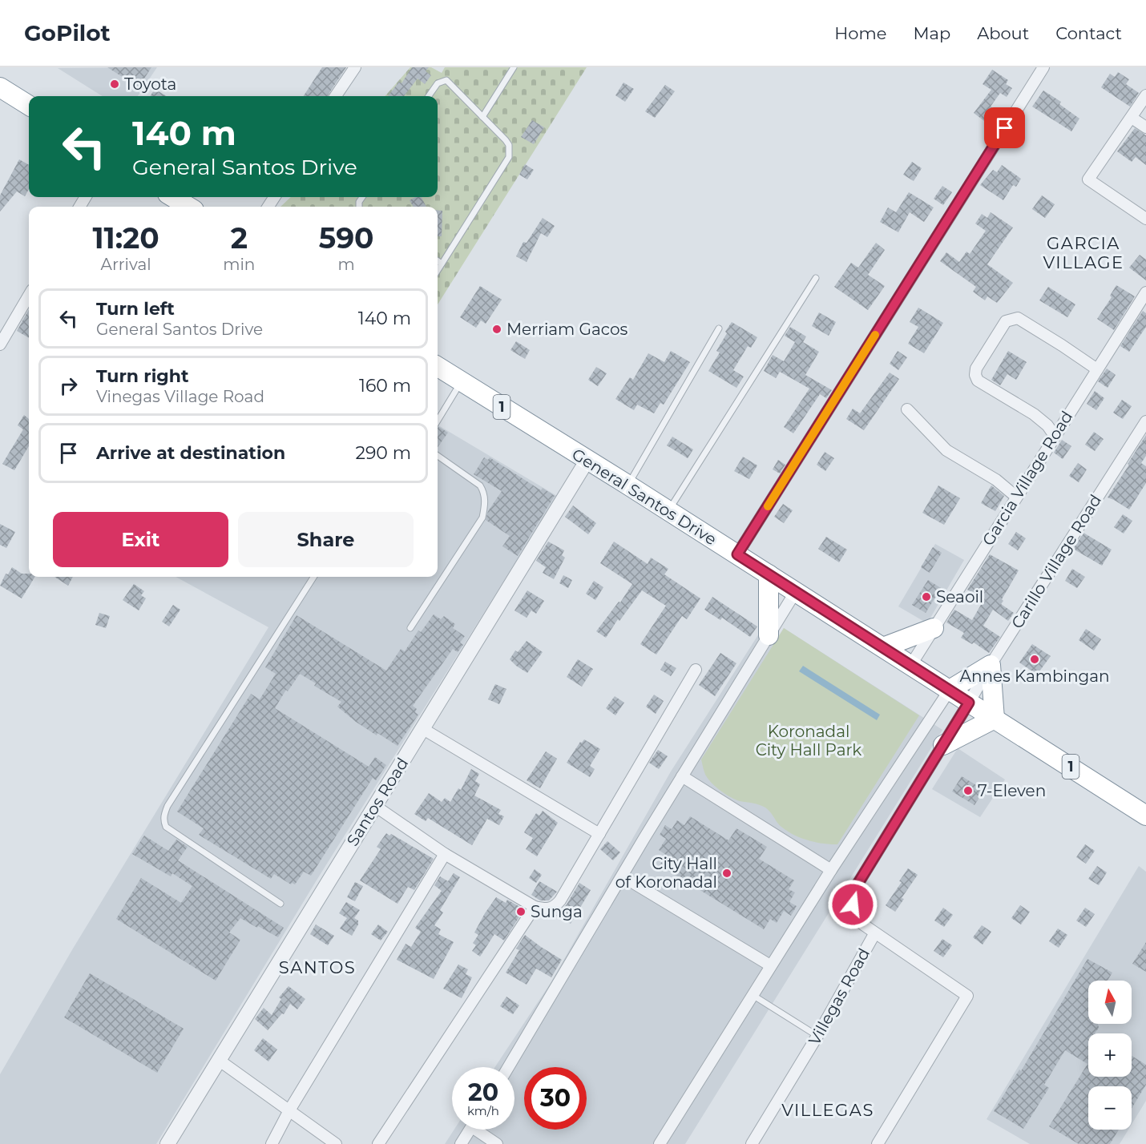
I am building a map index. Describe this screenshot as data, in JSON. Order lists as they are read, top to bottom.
{
  "streets": {
    "highway": ["1", "General Santos Drive"],
    "street": [
      "Garcia Village Road",
      "Carillo Village Road",
      "Santos Road",
      "Villegas Road"
    ]
  },
  "crossings": [
    ["Garcia Village Road", "General Santos Drive"],
    ["General Santos Drive", "Carillo Village Road"],
    ["General Santos Drive", "Santos Road"],
    ["General Santos Drive", "Villegas Road"],
    ["Carillo Village Road", "Villegas Road"]
  ],
  "districts": ["GARCIA VILLAGE", "SANTOS", "VILLEGAS"],
  "parks": ["Koronadal City Hall Park"],
  "places": [
    "Toyota",
    "Merriam Gacos",
    "Seaoil",
    "Annes Kambingan",
    "7-Eleven",
    "City Hall of Koronadal",
    "Sunga"
  ],
  "north": "top",
  "page": {
    "header": "GoPilot",
    "nav": [
      "Home",
      "Map",
      "About",
      "Contact"
    ],
    "turn": ["140 m", "General Santos Drive"],
    "eta": [
      "11:20",
      "Arrival",
      "2",
      "min",
      "590",
      "m"
    ],
    "list": [
      {
        "name": "Turn left",
        "note": "General Santos Drive",
        "value": "140 m"
      },
      {
        "name": "Turn right",
        "note": "Vinegas Village Road",
        "value": "160 m"
      },
      {
        "name": "Arrive at destination",
        "value": "290 m"
      }
    ],
    "buttons": ["Exit", "Share"],
    "map_buttons": ["+", "−"],
    "speed": "20 km/h",
    "limit": "30"
  }
}
